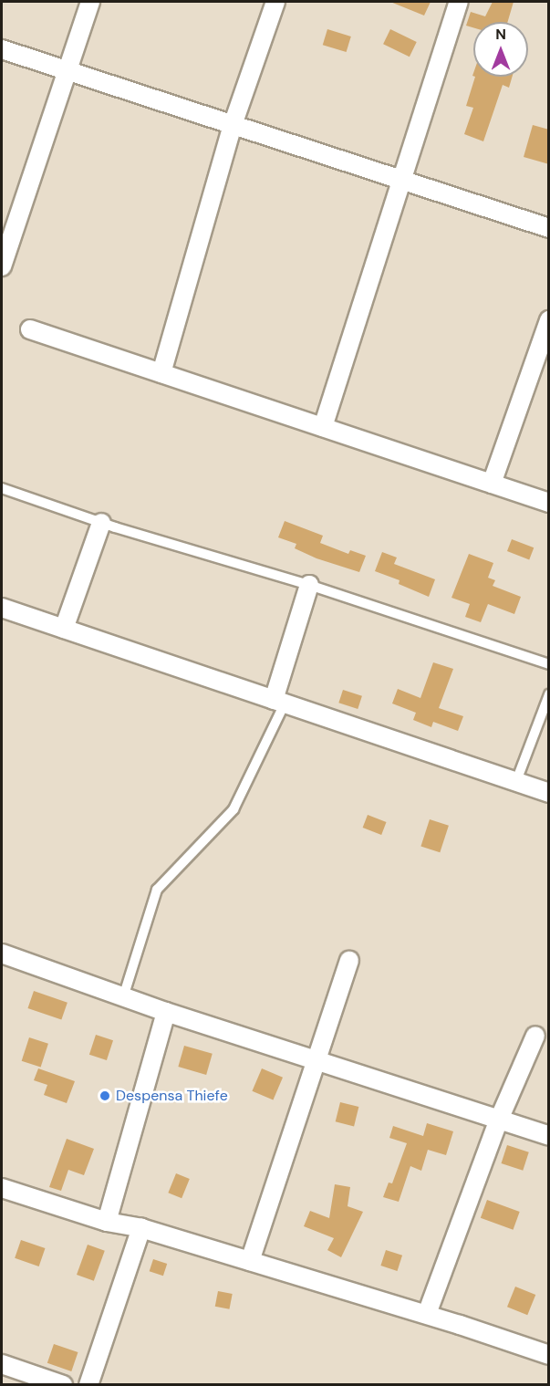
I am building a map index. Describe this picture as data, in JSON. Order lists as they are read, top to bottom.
{
  "places": ["Despensa Thiefe"],
  "north": "top"
}
